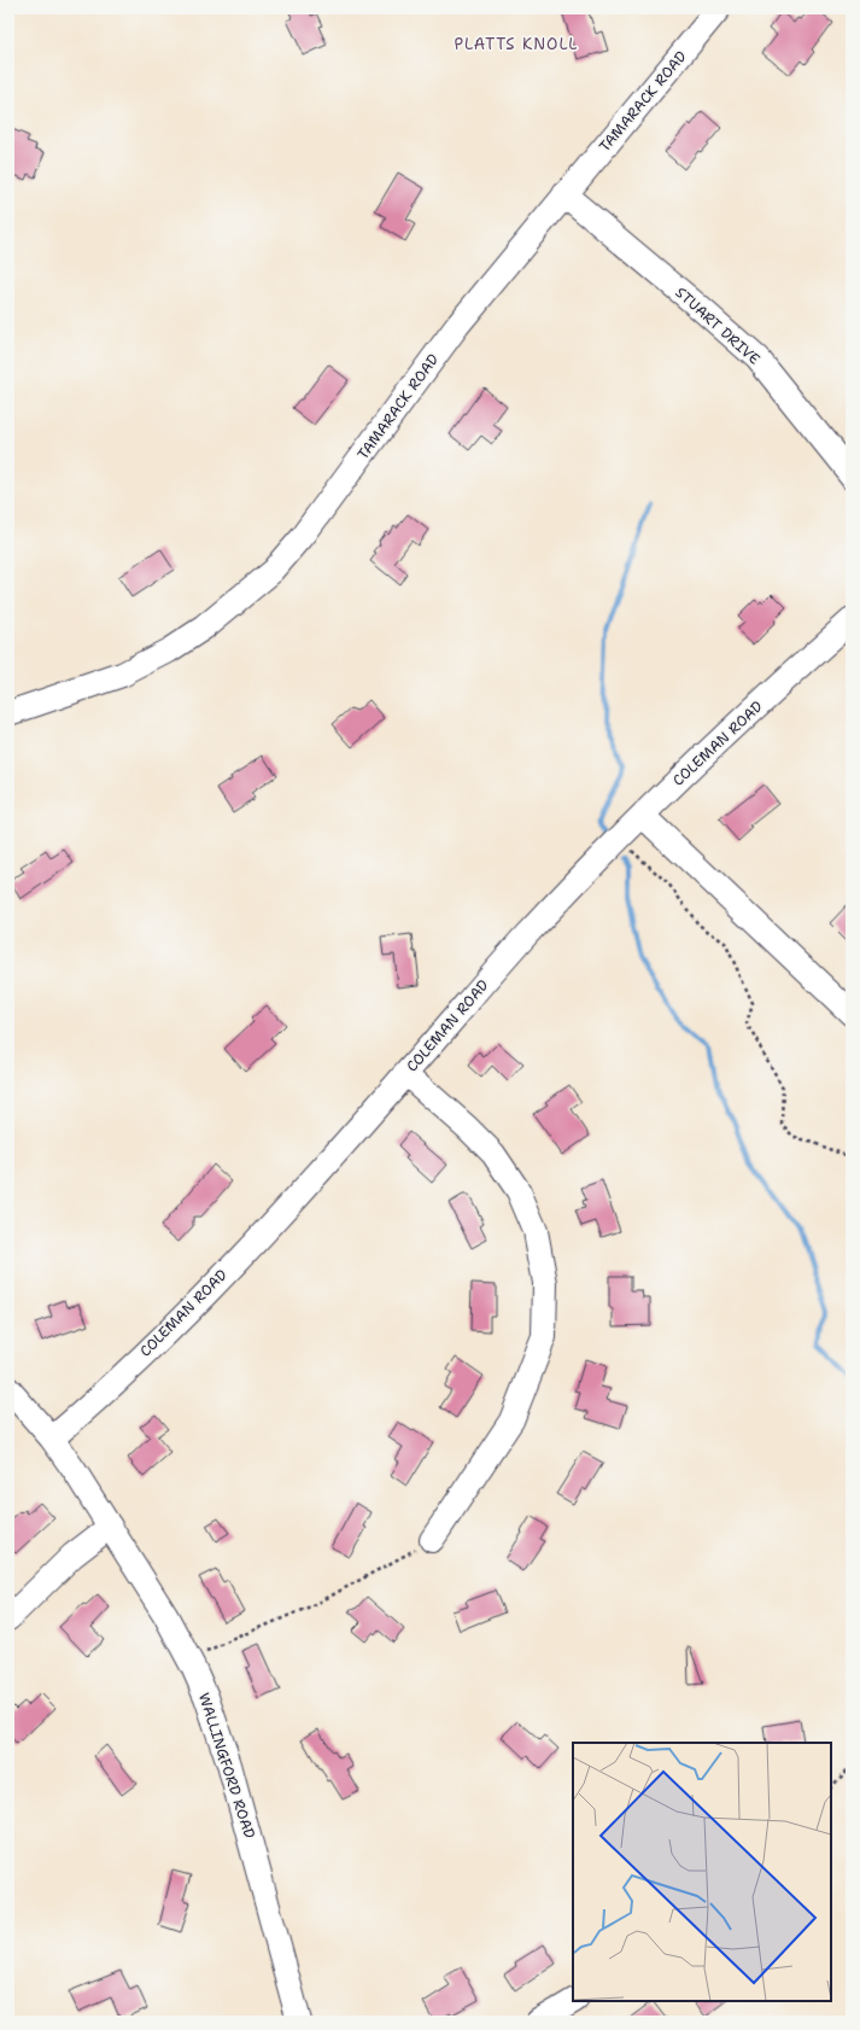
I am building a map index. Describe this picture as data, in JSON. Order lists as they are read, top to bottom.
{
  "streets": {
    "street": [
      "TAMARACK ROAD",
      "STUART DRIVE",
      "COLEMAN ROAD",
      "WALLINGFORD ROAD"
    ]
  },
  "crossings": [
    ["TAMARACK ROAD", "STUART DRIVE"],
    ["COLEMAN ROAD", "WALLINGFORD ROAD"]
  ],
  "districts": ["PLATTS KNOLL"]
}
